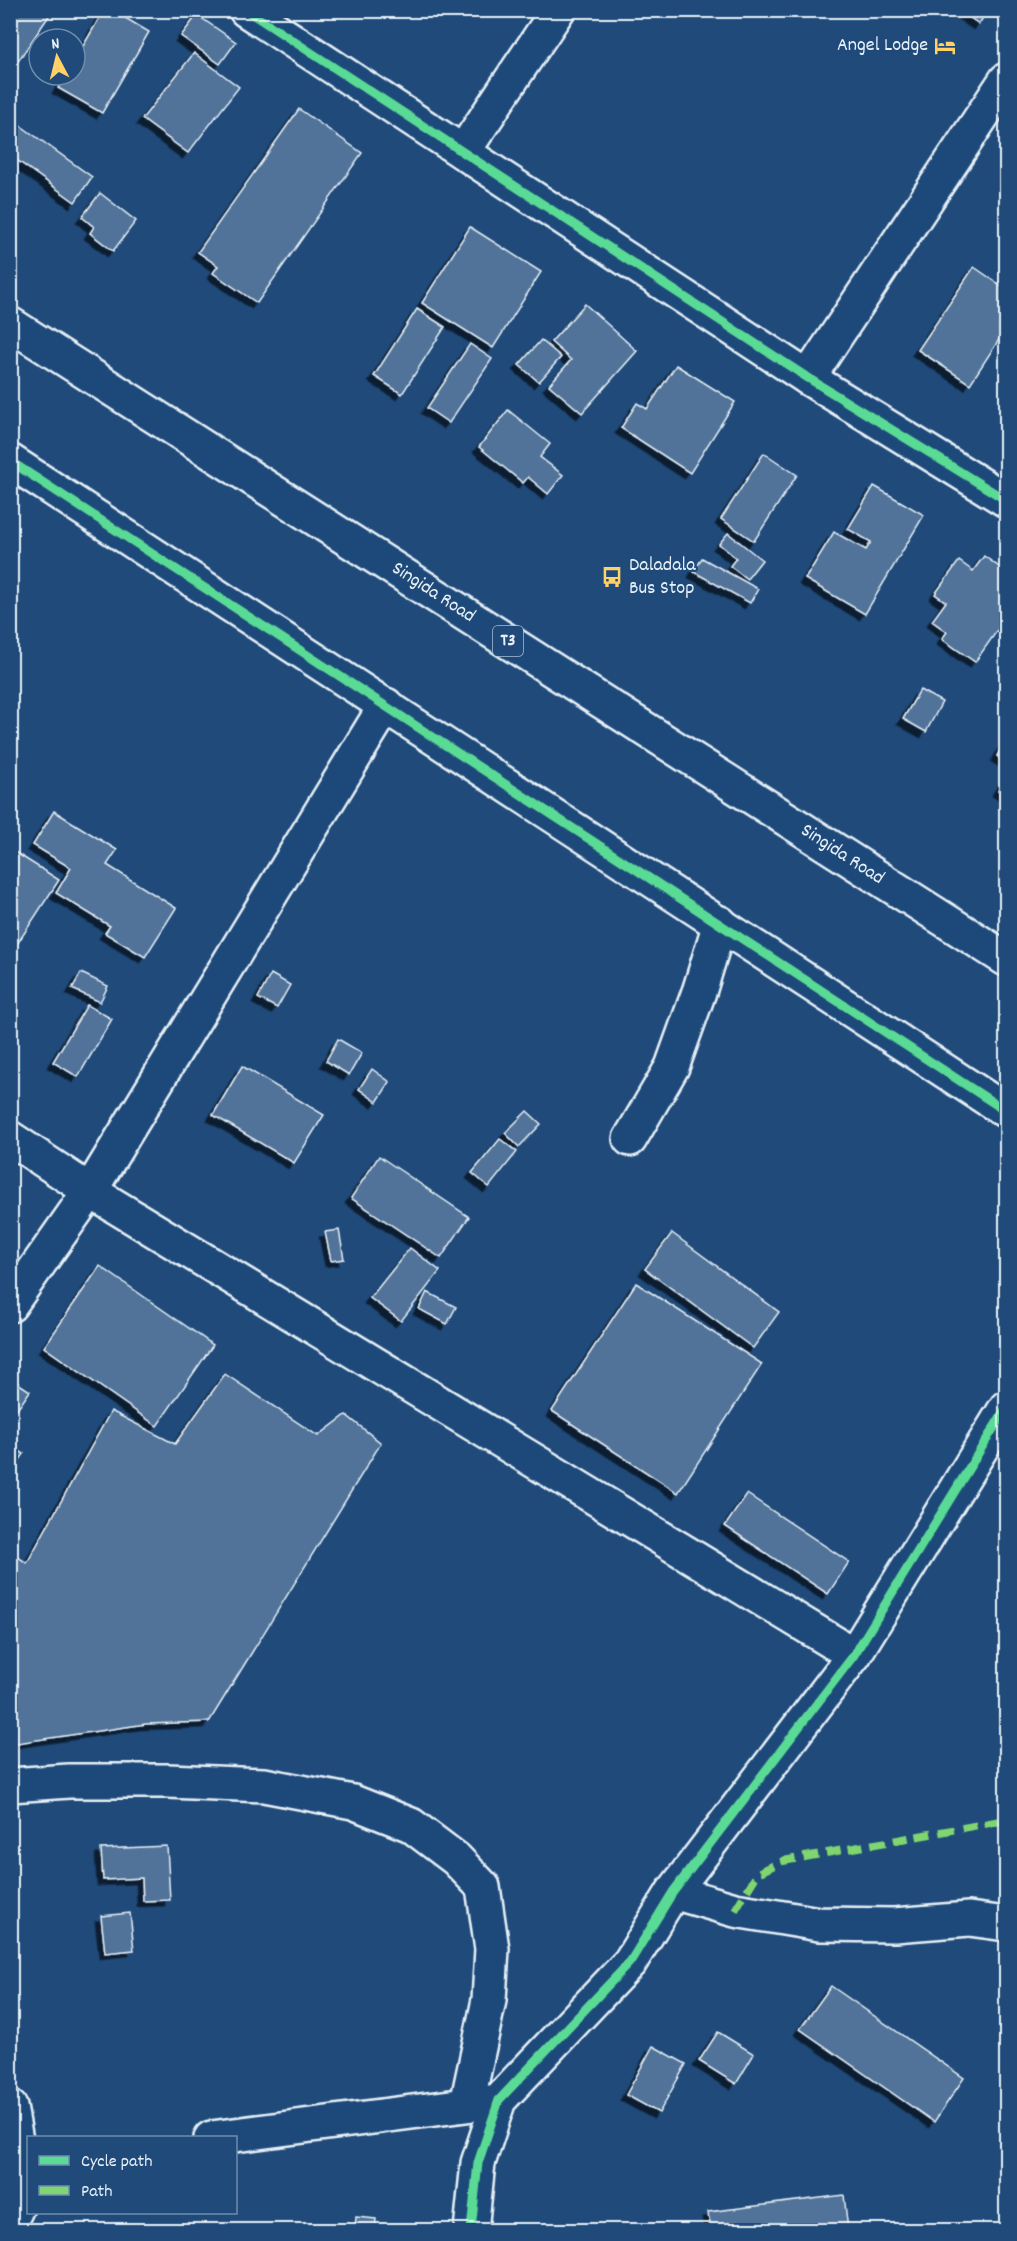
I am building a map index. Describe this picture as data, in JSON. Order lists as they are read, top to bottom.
{
  "streets": {
    "main road": ["Singida Road", "T3"]
  },
  "places": {
    "hotel": ["Angel Lodge"],
    "bus stop": ["Daladala Bus Stop"]
  },
  "legend": ["Cycle path", "Path"],
  "north": "top"
}
